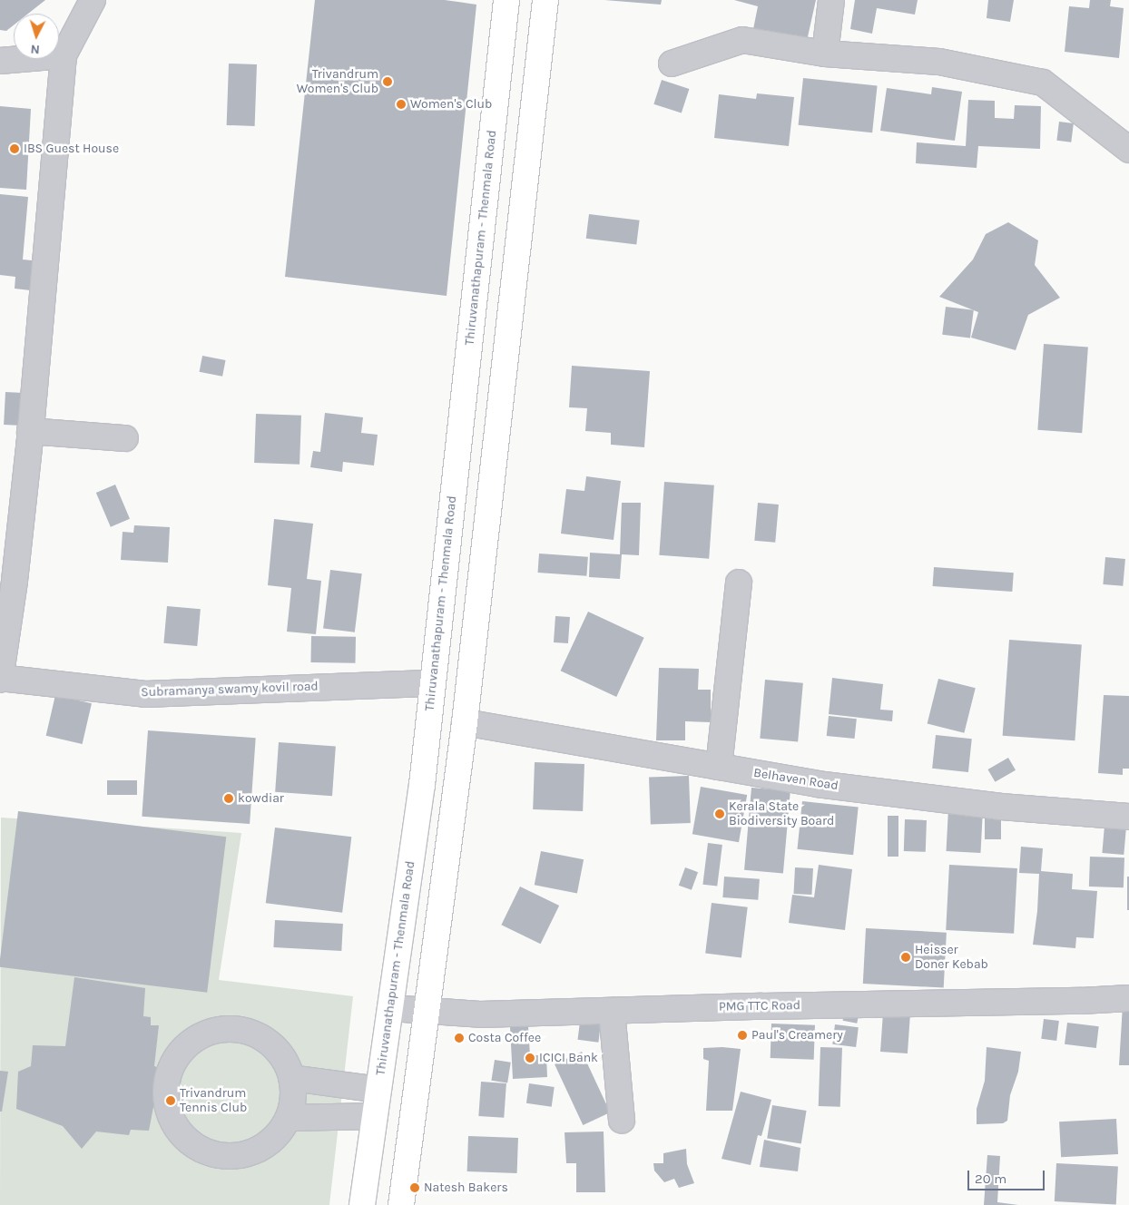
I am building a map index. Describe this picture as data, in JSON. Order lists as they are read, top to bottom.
{
  "streets": {
    "main road": ["Thiruvanathapuram - Thenmala Road"],
    "street": ["Subramanya swamy kovil road", "Belhaven Road", "PMG TTC Road"]
  },
  "crossings": [
    ["Thiruvanathapuram - Thenmala Road", "Subramanya swamy kovil road"],
    ["Thiruvanathapuram - Thenmala Road", "PMG TTC Road"]
  ],
  "places": [
    "Trivandrum Women's Club",
    "Women's Club",
    "IBS Guest House",
    "kowdiar",
    "Kerala State Biodiversity Board",
    "Heisser Doner Kebab",
    "Paul's Creamery",
    "Costa Coffee",
    "ICICI Bank",
    "Trivandrum Tennis Club",
    "Natesh Bakers"
  ],
  "scale_bar": "20 m",
  "north": "bottom"
}
